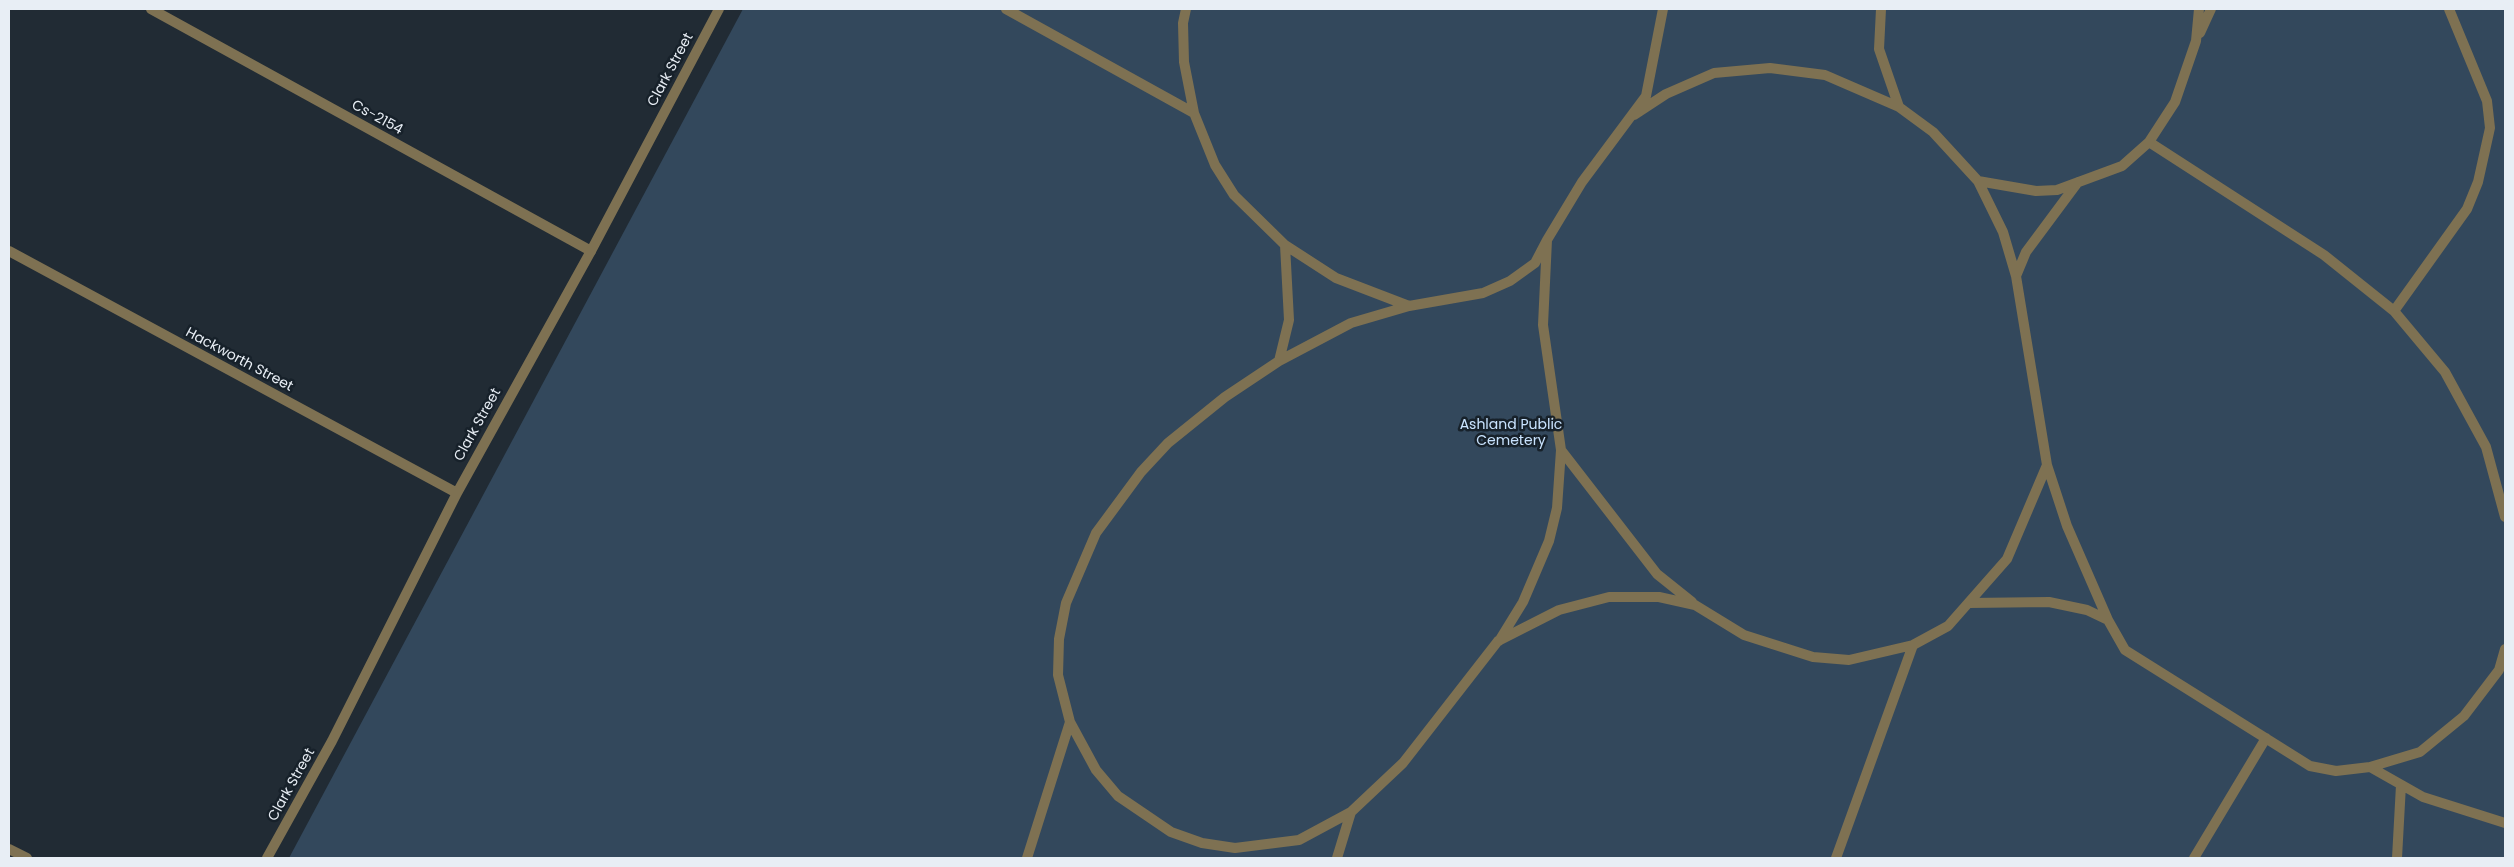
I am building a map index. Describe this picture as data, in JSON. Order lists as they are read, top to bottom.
{
  "streets": {
    "street": ["Clark Street", "Cs-2154", "Hackworth Street"]
  },
  "crossings": [
    ["Clark Street", "Cs-2154"],
    ["Clark Street", "Hackworth Street"]
  ],
  "parks": ["Ashland Public Cemetery"]
}
